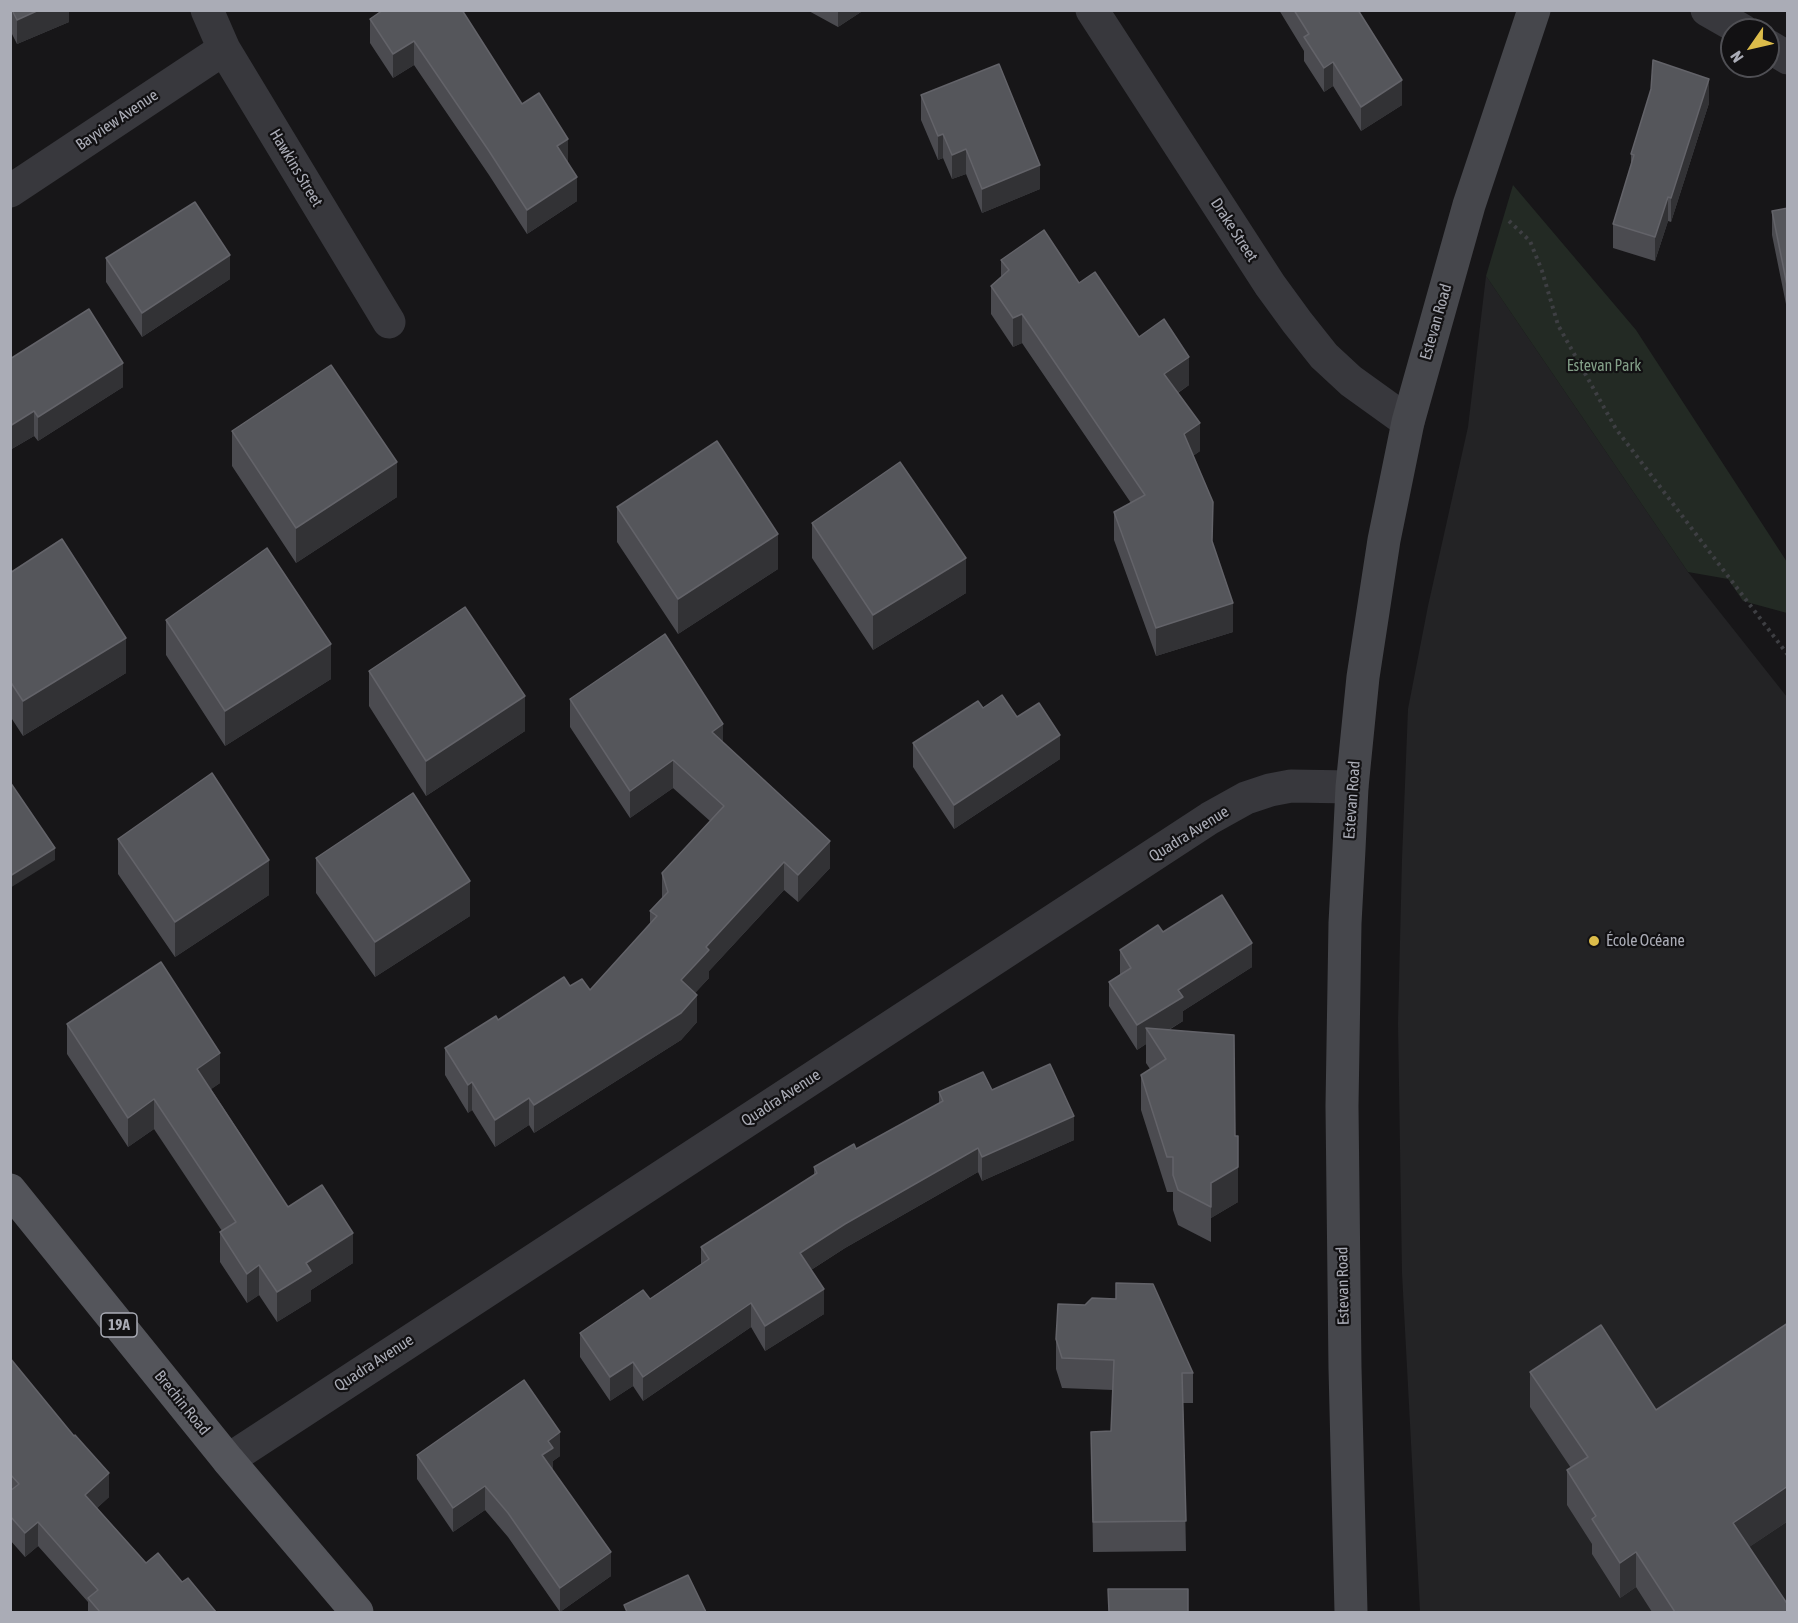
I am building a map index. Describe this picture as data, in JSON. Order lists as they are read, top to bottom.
{
  "streets": {
    "main road": ["19A", "Brechin Road"],
    "street": [
      "Bayview Avenue",
      "Hawkins Street",
      "Drake Street",
      "Estevan Road",
      "Quadra Avenue"
    ]
  },
  "crossings": [
    ["Bayview Avenue", "Hawkins Street"],
    ["Drake Street", "Estevan Road"],
    ["Estevan Road", "Quadra Avenue"],
    ["Quadra Avenue", "Brechin Road"]
  ],
  "parks": ["Estevan Park"],
  "places": ["École Océane"],
  "north": "bottom left"
}
